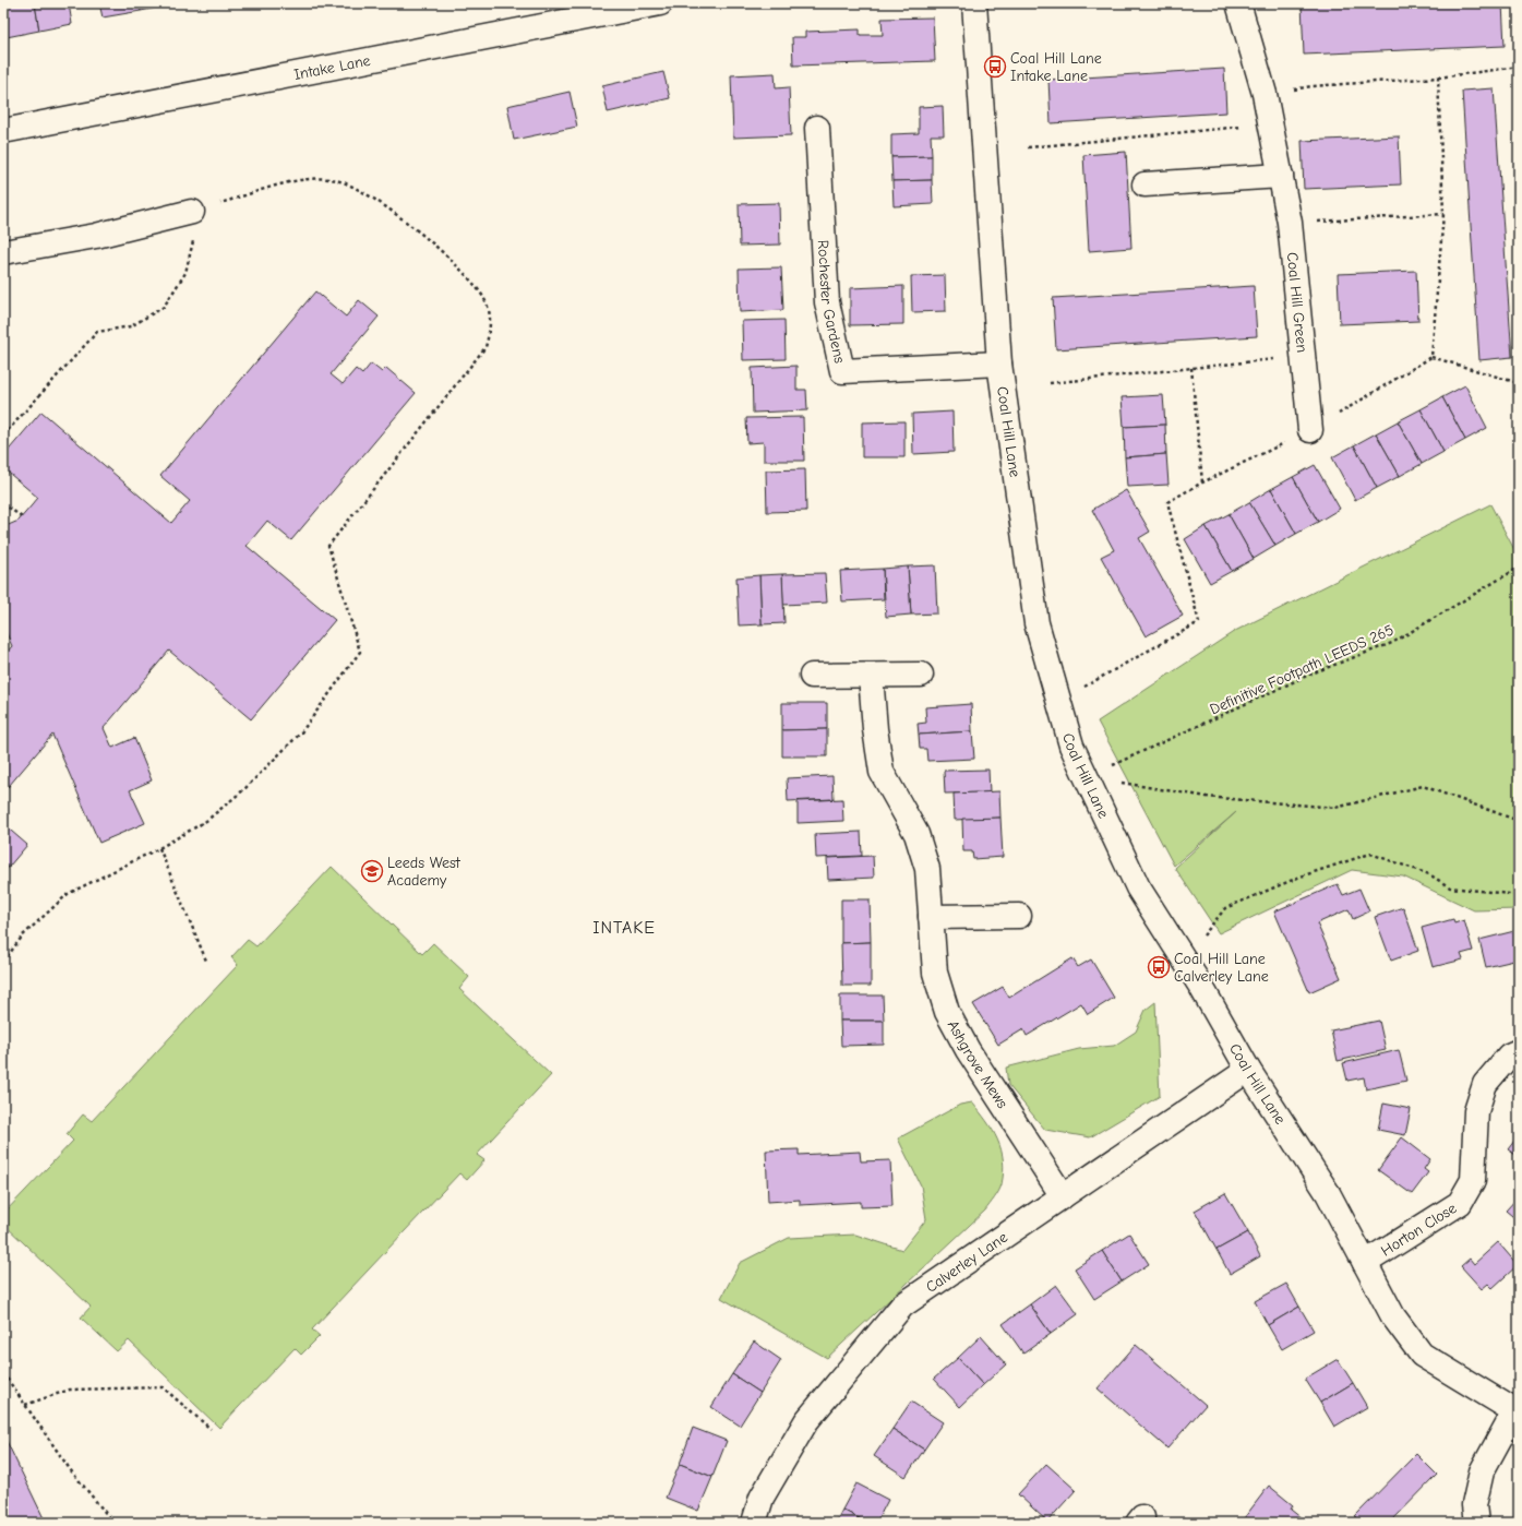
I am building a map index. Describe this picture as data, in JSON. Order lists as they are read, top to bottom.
{
  "streets": {
    "street": [
      "Intake Lane",
      "Rochester Gardens",
      "Coal Hill Green",
      "Coal Hill Lane",
      "Ashgrove Mews",
      "Horton Close",
      "Calverley Lane"
    ],
    "path": ["Definitive Footpath LEEDS 265"]
  },
  "crossings": [
    ["Rochester Gardens", "Coal Hill Lane"],
    ["Coal Hill Lane", "Definitive Footpath LEEDS 265"],
    ["Coal Hill Lane", "Horton Close"],
    ["Coal Hill Lane", "Calverley Lane"],
    ["Ashgrove Mews", "Calverley Lane"]
  ],
  "districts": ["INTAKE"],
  "places": {
    "bus stop": ["Coal Hill Lane Intake Lane", "Coal Hill Lane Calverley Lane"],
    "school or university": ["Leeds West Academy"]
  }
}
